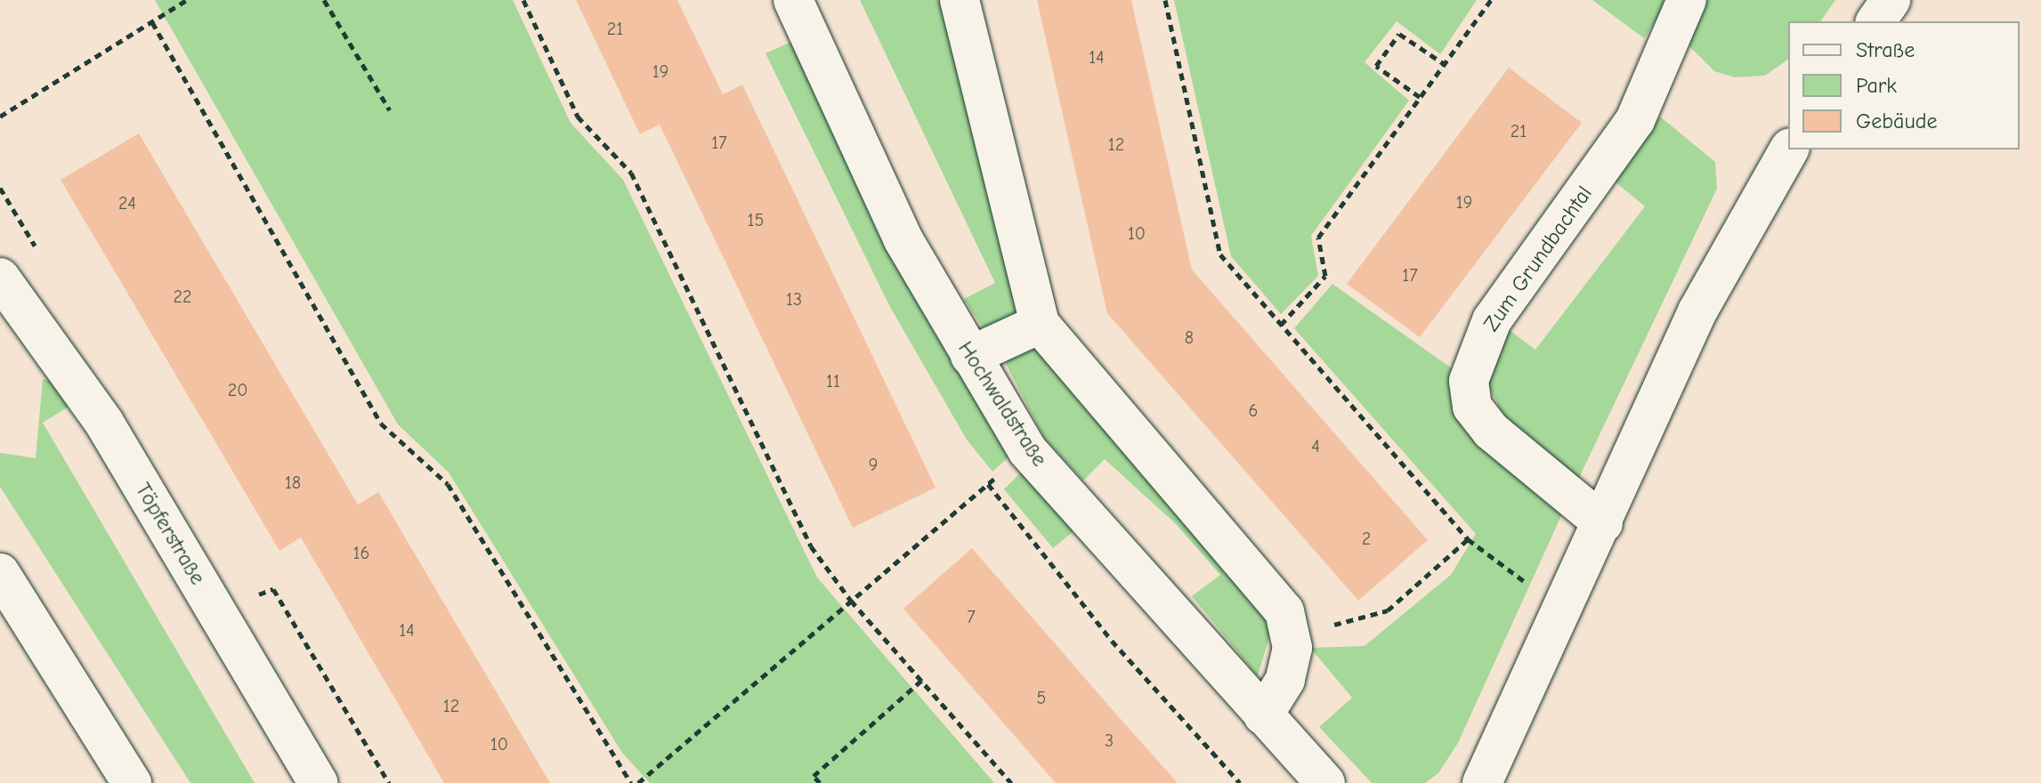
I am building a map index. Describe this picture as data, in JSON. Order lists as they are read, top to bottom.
{
  "streets": {
    "street": ["Zum Grundbachtal", "Hochwaldstraße", "Töpferstraße"]
  },
  "house_numbers": [
    "21",
    "14",
    "19",
    "21",
    "17",
    "12",
    "19",
    "24",
    "15",
    "10",
    "17",
    "22",
    "13",
    "8",
    "11",
    "20",
    "6",
    "4",
    "9",
    "18",
    "2",
    "16",
    "7",
    "14",
    "5",
    "12",
    "3",
    "10"
  ],
  "legend": ["Straße", "Park", "Gebäude"]
}
